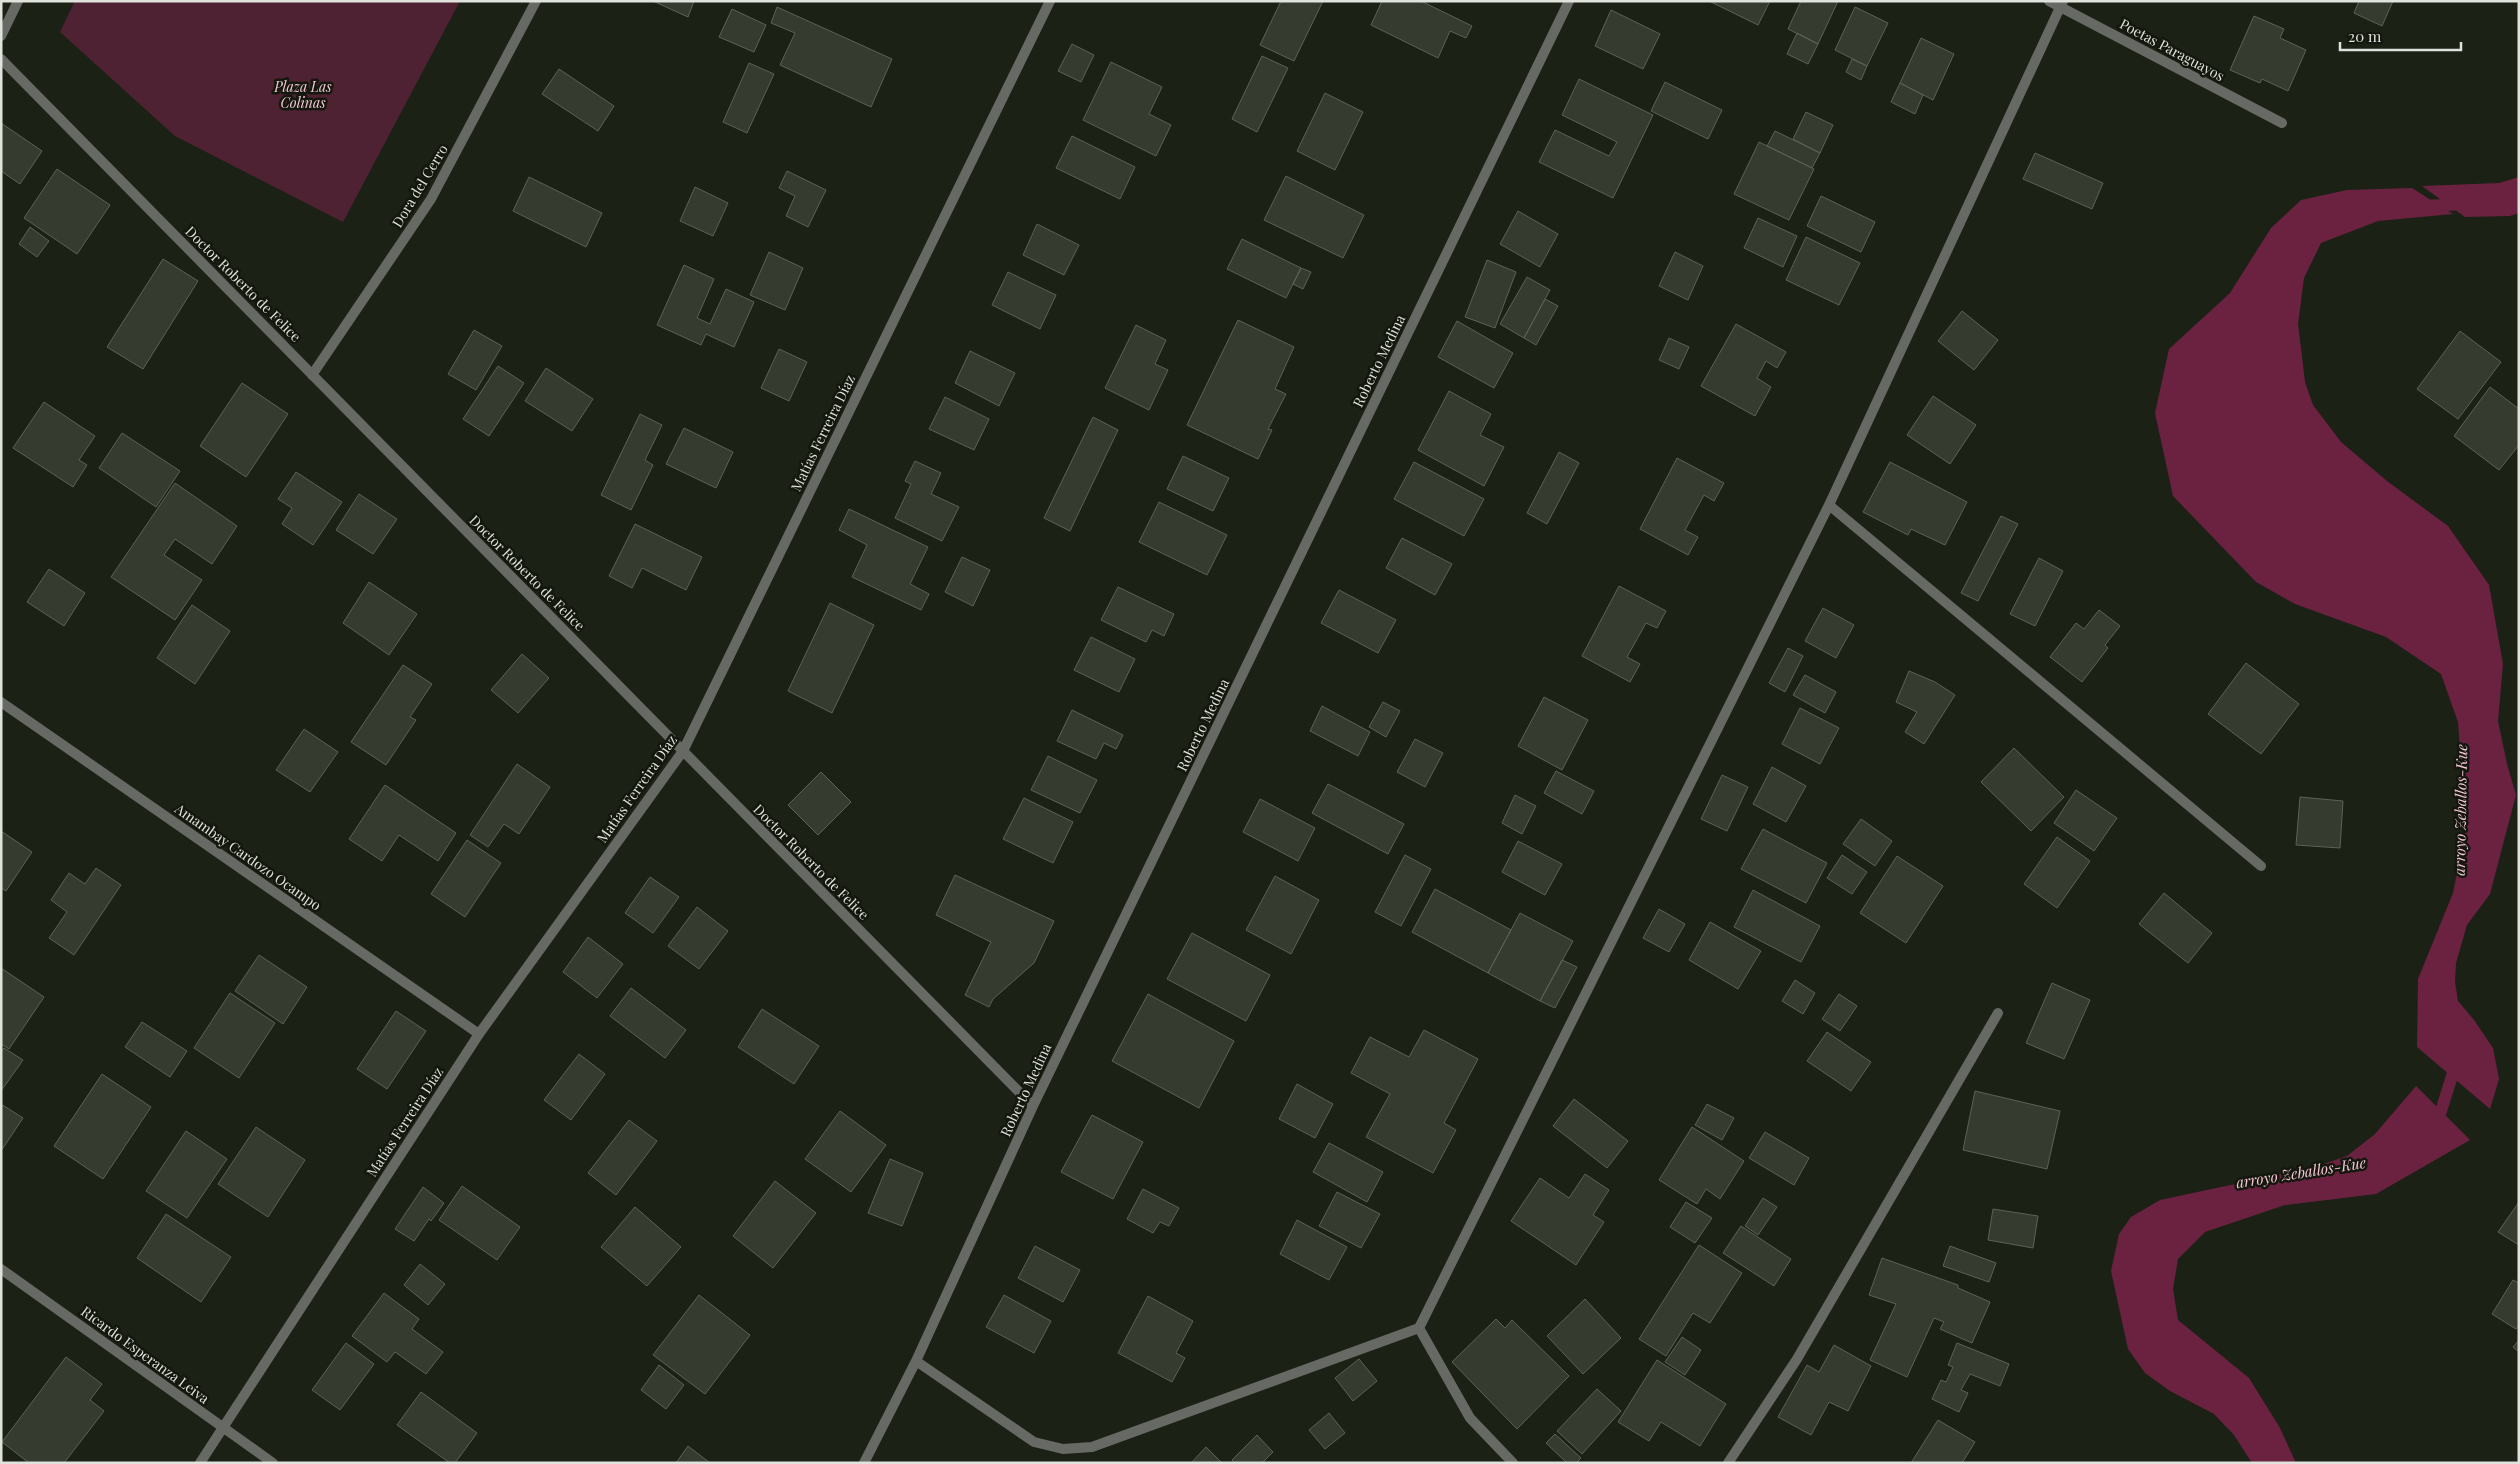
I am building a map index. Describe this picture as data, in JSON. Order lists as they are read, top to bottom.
{
  "streets": {
    "street": [
      "Poetas Paraguayos",
      "Dora del Cerro",
      "Doctor Roberto de Felice",
      "Roberto Medina",
      "Matías Ferreira Díaz",
      "Amambay Cardozo Ocampo",
      "Ricardo Esperanza Leiva"
    ]
  },
  "crossings": [
    ["Dora del Cerro", "Doctor Roberto de Felice"],
    ["Doctor Roberto de Felice", "Roberto Medina"],
    ["Doctor Roberto de Felice", "Matías Ferreira Díaz"],
    ["Matías Ferreira Díaz", "Amambay Cardozo Ocampo"],
    ["Matías Ferreira Díaz", "Ricardo Esperanza Leiva"]
  ],
  "water": ["arroyo Zeballos-Kue"],
  "parks": ["Plaza Las Colinas"],
  "scale_bar": "20 m"
}
